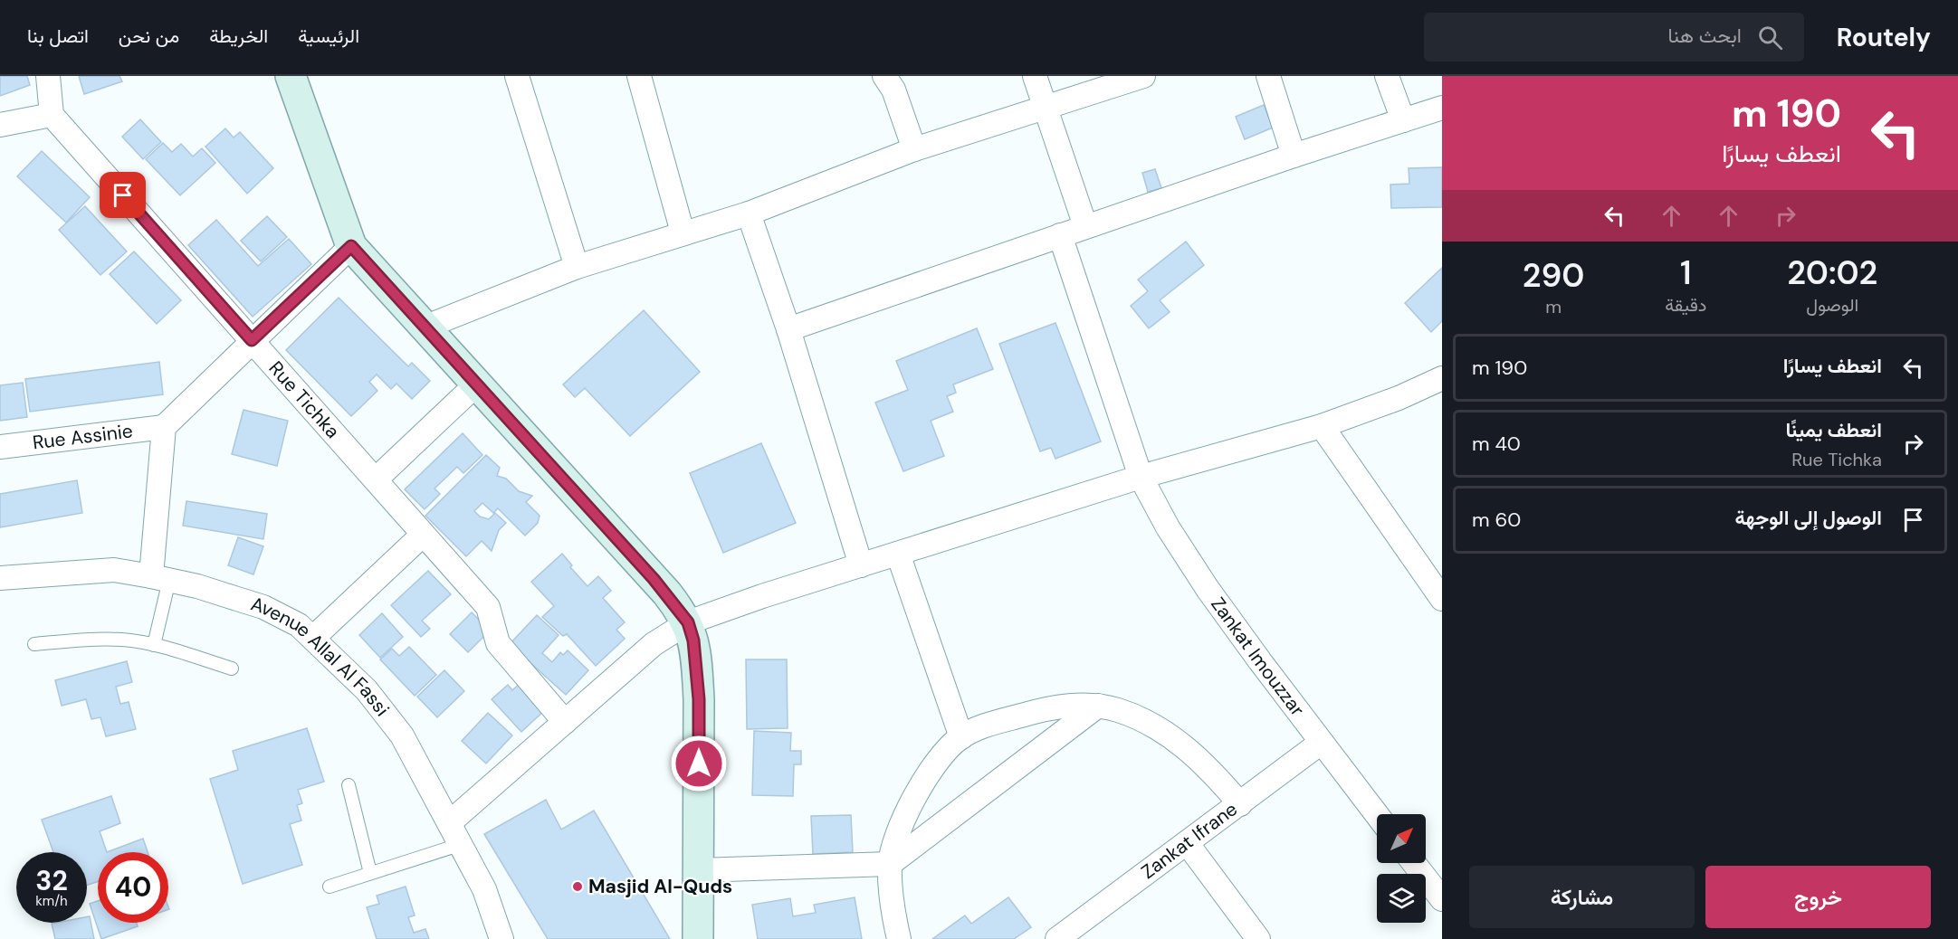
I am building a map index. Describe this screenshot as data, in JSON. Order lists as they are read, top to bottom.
{
  "streets": {
    "street": [
      "Rue Tichka",
      "Rue Assinie",
      "Zankat Imouzzar",
      "Avenue Allal Al Fassi",
      "Zankat Ifrane"
    ]
  },
  "crossings": [
    ["Zankat Imouzzar", "Zankat Ifrane"]
  ],
  "places": ["Masjid Al-Quds"],
  "north": "top right",
  "page": {
    "header": "Routely",
    "search": "ابحث هنا",
    "nav": [
      "الرئيسية",
      "الخريطة",
      "من نحن",
      "اتصل بنا"
    ],
    "turn": ["190 m", "انعطف يسارًا"],
    "eta": [
      "20:02",
      "الوصول",
      "1",
      "دقيقة",
      "290",
      "m"
    ],
    "list": [
      {
        "name": "انعطف يسارًا",
        "value": "190 m"
      },
      {
        "name": "انعطف يمينًا",
        "note": "Rue Tichka",
        "value": "40 m"
      },
      {
        "name": "الوصول إلى الوجهة",
        "value": "60 m"
      }
    ],
    "speed": "32 km/h",
    "limit": "40",
    "buttons": ["خروج", "مشاركة"]
  }
}
